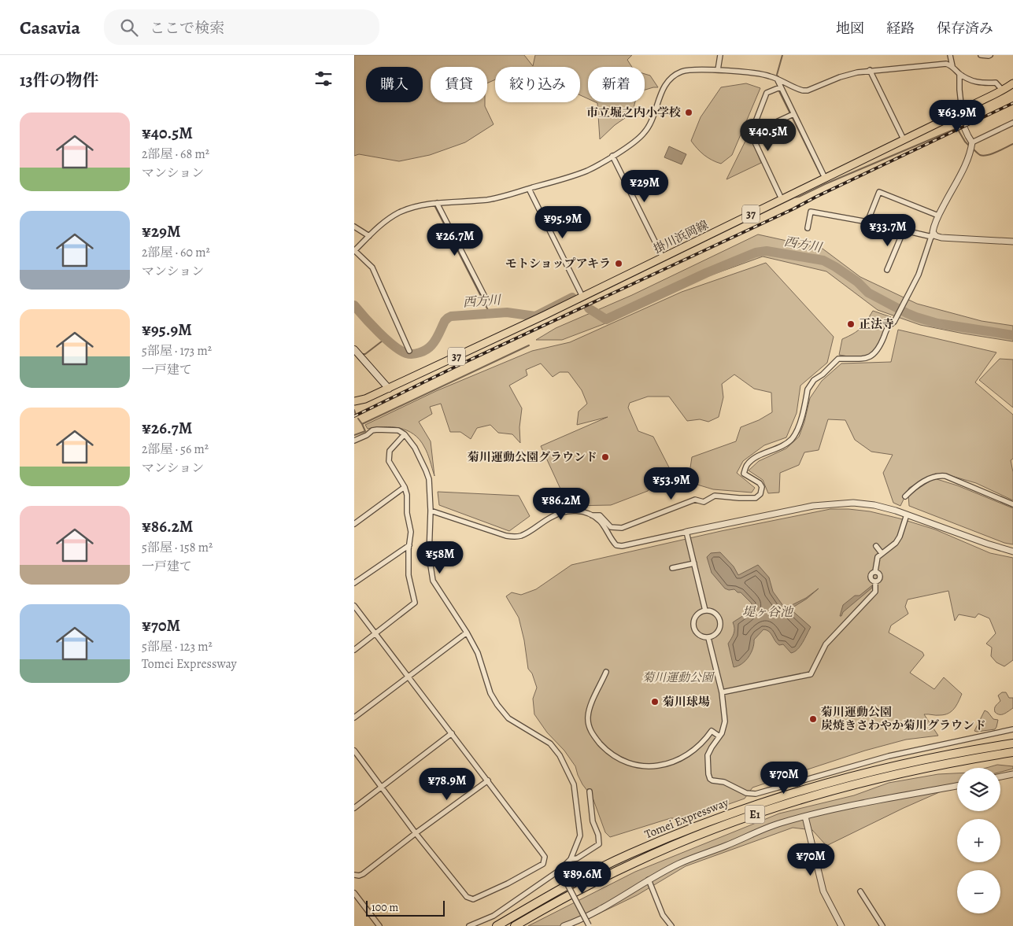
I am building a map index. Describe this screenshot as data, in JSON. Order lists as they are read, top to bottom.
{
  "streets": {
    "highway": ["E1", "Tomei Expressway"],
    "main road": ["37", "掛川浜岡線"]
  },
  "water": ["西方川", "堤ヶ谷池"],
  "parks": ["菊川運動公園"],
  "places": [
    "市立堀之内小学校",
    "モトショップアキラ",
    "正法寺",
    "菊川運動公園グラウンド",
    "菊川球場",
    "菊川運動公園 炭焼きさわやか菊川グラウンド"
  ],
  "scale_bar": "100 m",
  "page": {
    "header": "Casavia",
    "search": "ここで検索",
    "nav": ["地図", "経路", "保存済み"],
    "heading": "13件の物件",
    "chip": [
      "購入",
      "賃貸",
      "絞り込み",
      "新着"
    ],
    "price": [
      "¥63.9M",
      "¥40.5M",
      "¥29M",
      "¥95.9M",
      "¥33.7M",
      "¥26.7M",
      "¥53.9M",
      "¥86.2M",
      "¥58M",
      "¥70M",
      "¥78.9M",
      "¥70M",
      "¥89.6M"
    ],
    "list": [
      {
        "name": "¥40.5M",
        "note": "2部屋 · 68 m² · マンション"
      },
      {
        "name": "¥29M",
        "note": "2部屋 · 60 m² · マンション"
      },
      {
        "name": "¥95.9M",
        "note": "5部屋 · 173 m² · 一戸建て"
      },
      {
        "name": "¥26.7M",
        "note": "2部屋 · 56 m² · マンション"
      },
      {
        "name": "¥86.2M",
        "note": "5部屋 · 158 m² · 一戸建て"
      },
      {
        "name": "¥70M",
        "note": "5部屋 · 123 m² · Tomei Expressway"
      }
    ],
    "map_buttons": ["+", "−"],
    "scale": "100 m"
  }
}
